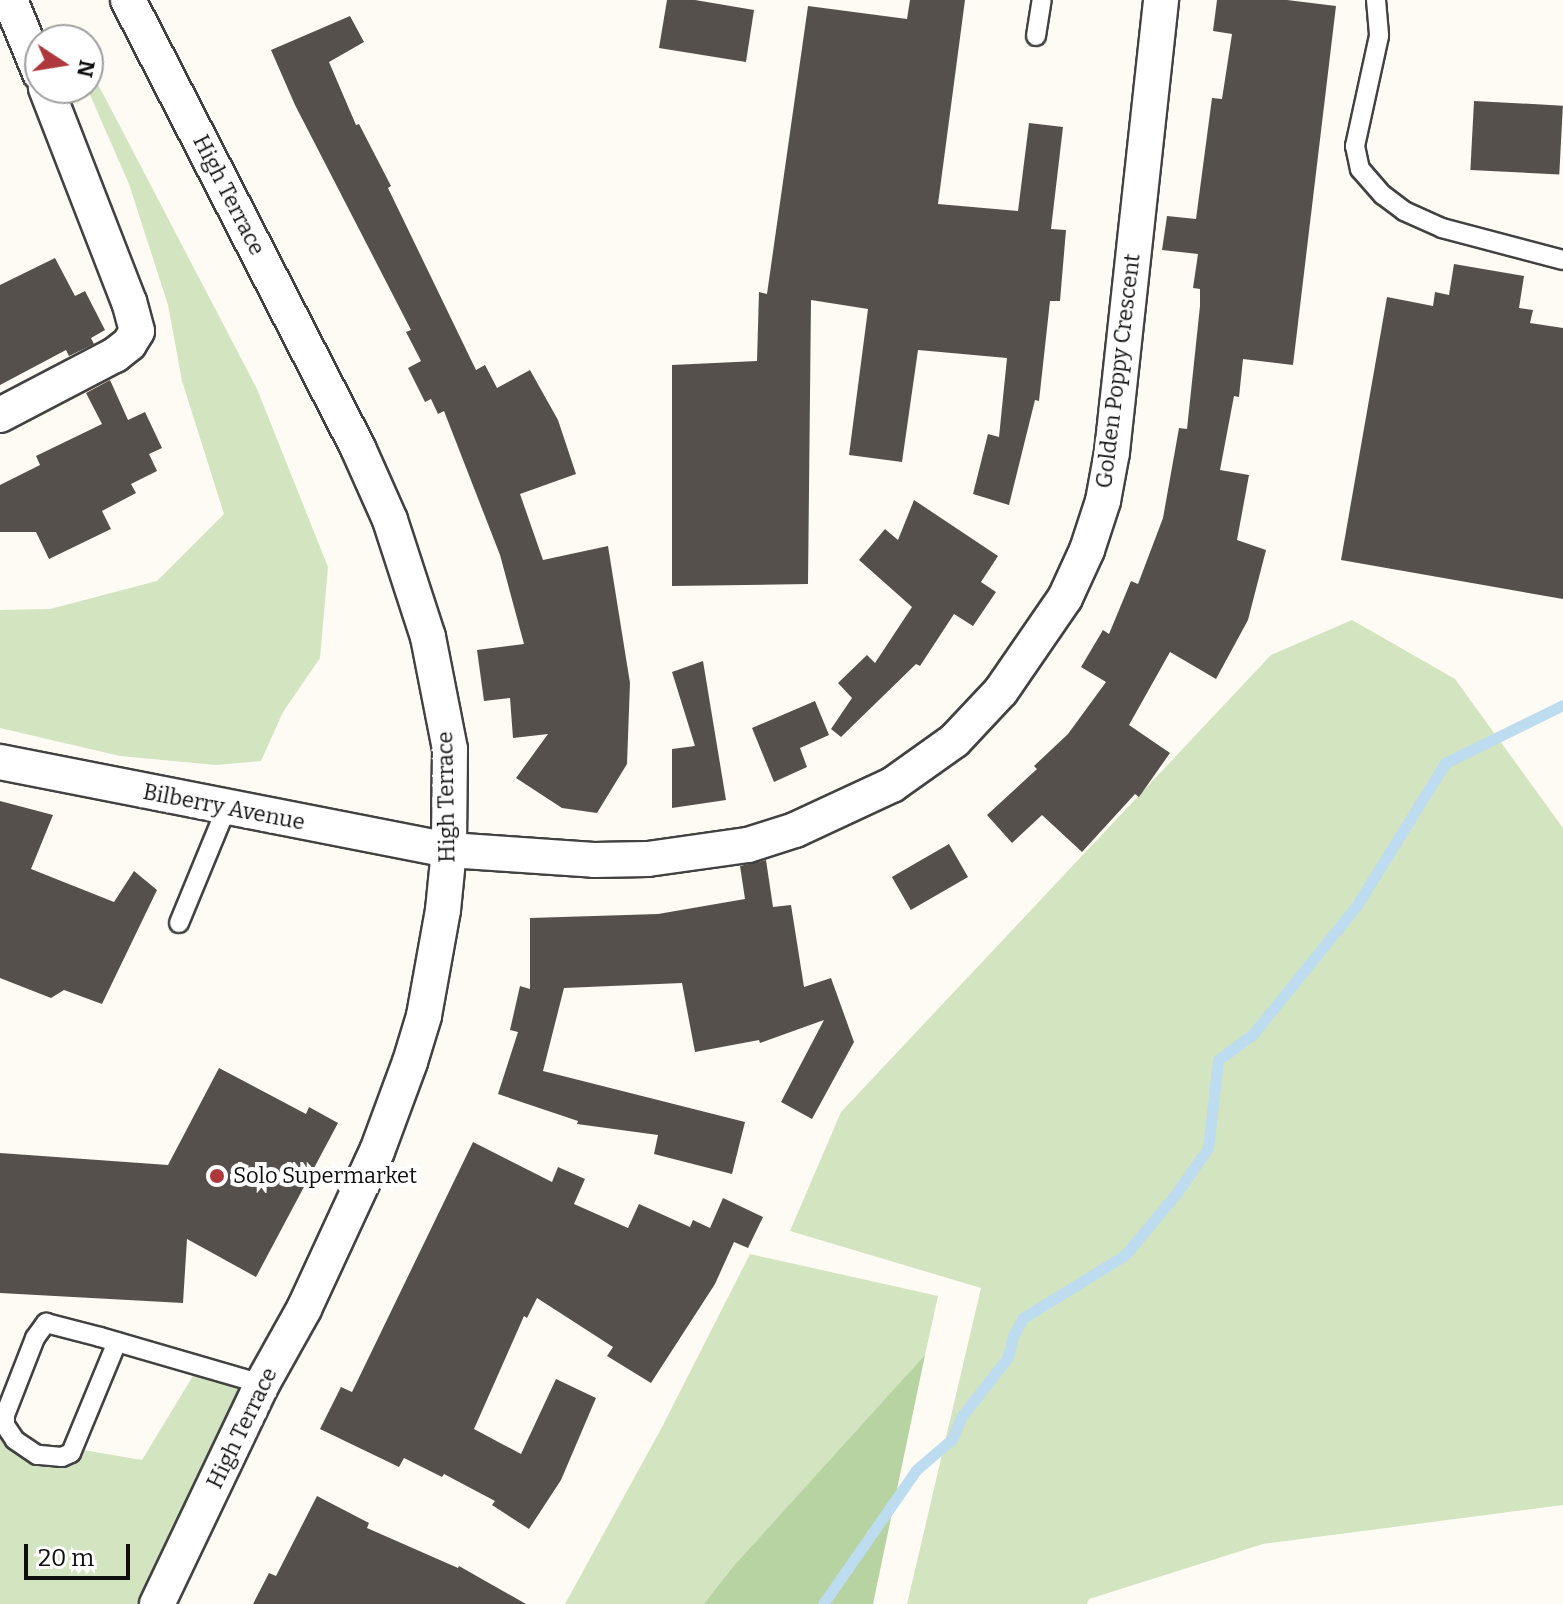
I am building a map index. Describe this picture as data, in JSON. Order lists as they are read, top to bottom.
{
  "streets": {
    "street": ["High Terrace", "Golden Poppy Crescent", "Bilberry Avenue"]
  },
  "crossings": [
    ["High Terrace", "Golden Poppy Crescent"],
    ["High Terrace", "Bilberry Avenue"],
    ["Golden Poppy Crescent", "Bilberry Avenue"]
  ],
  "places": ["Solo Supermarket"],
  "scale_bar": "20 m",
  "north": "right"
}
